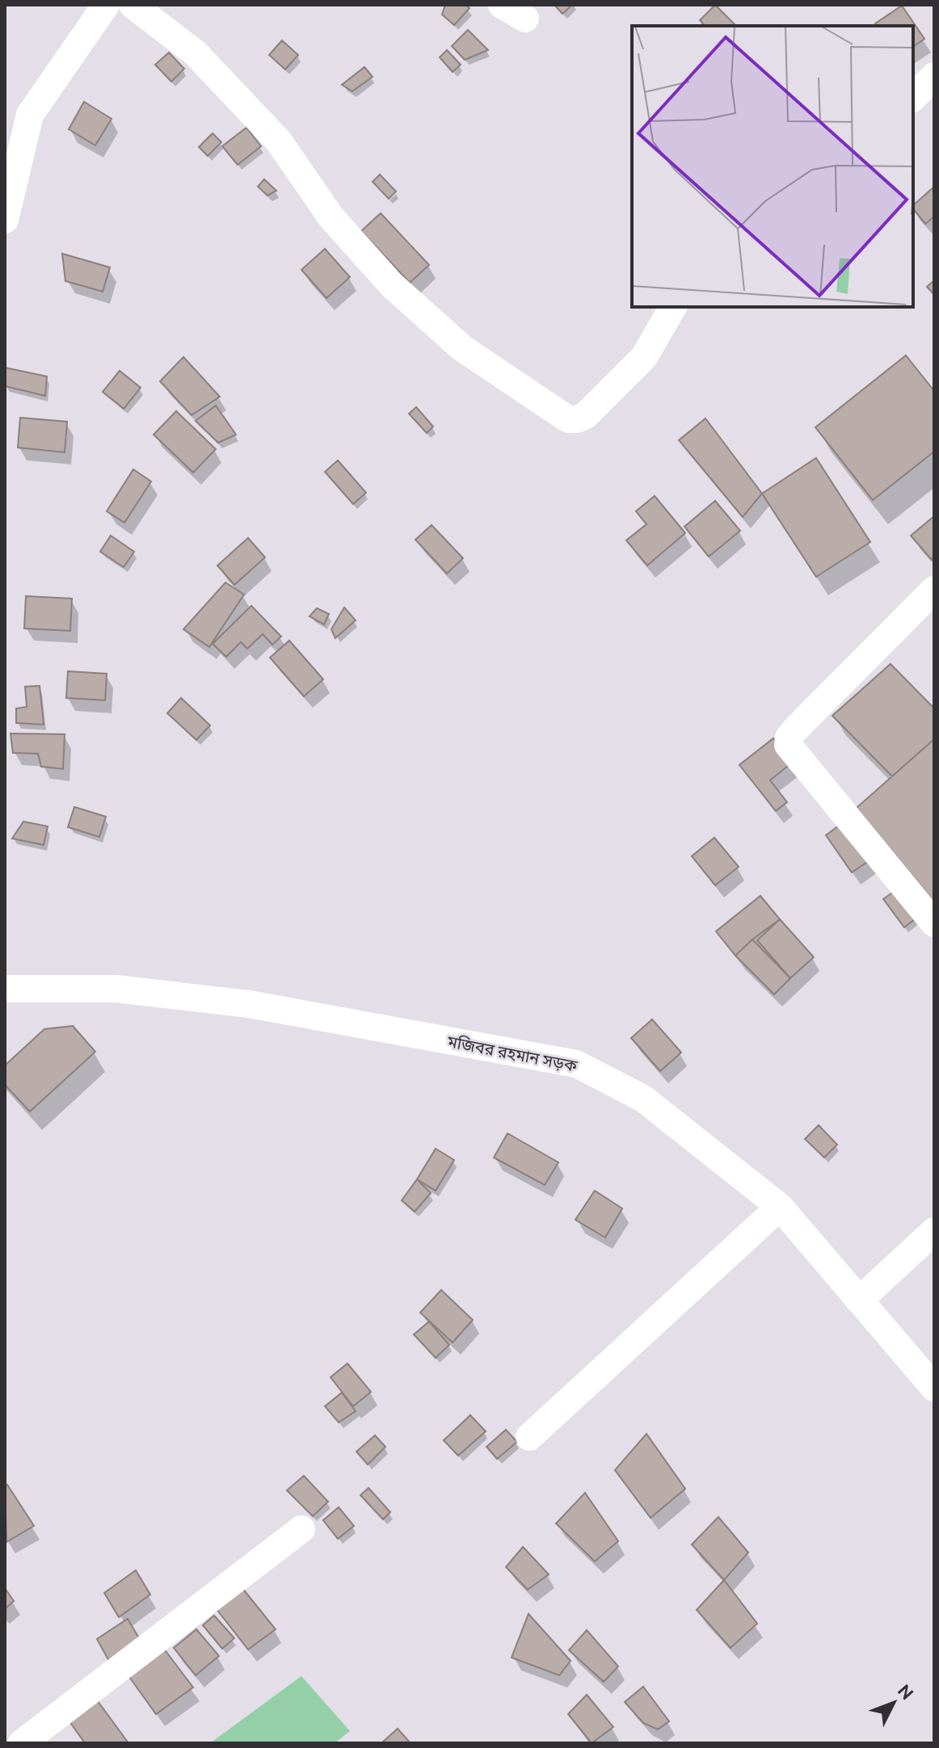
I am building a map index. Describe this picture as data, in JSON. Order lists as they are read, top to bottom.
{
  "streets": {
    "street": ["মজিবর রহমান সড়ক"]
  },
  "north": "top right"
}
